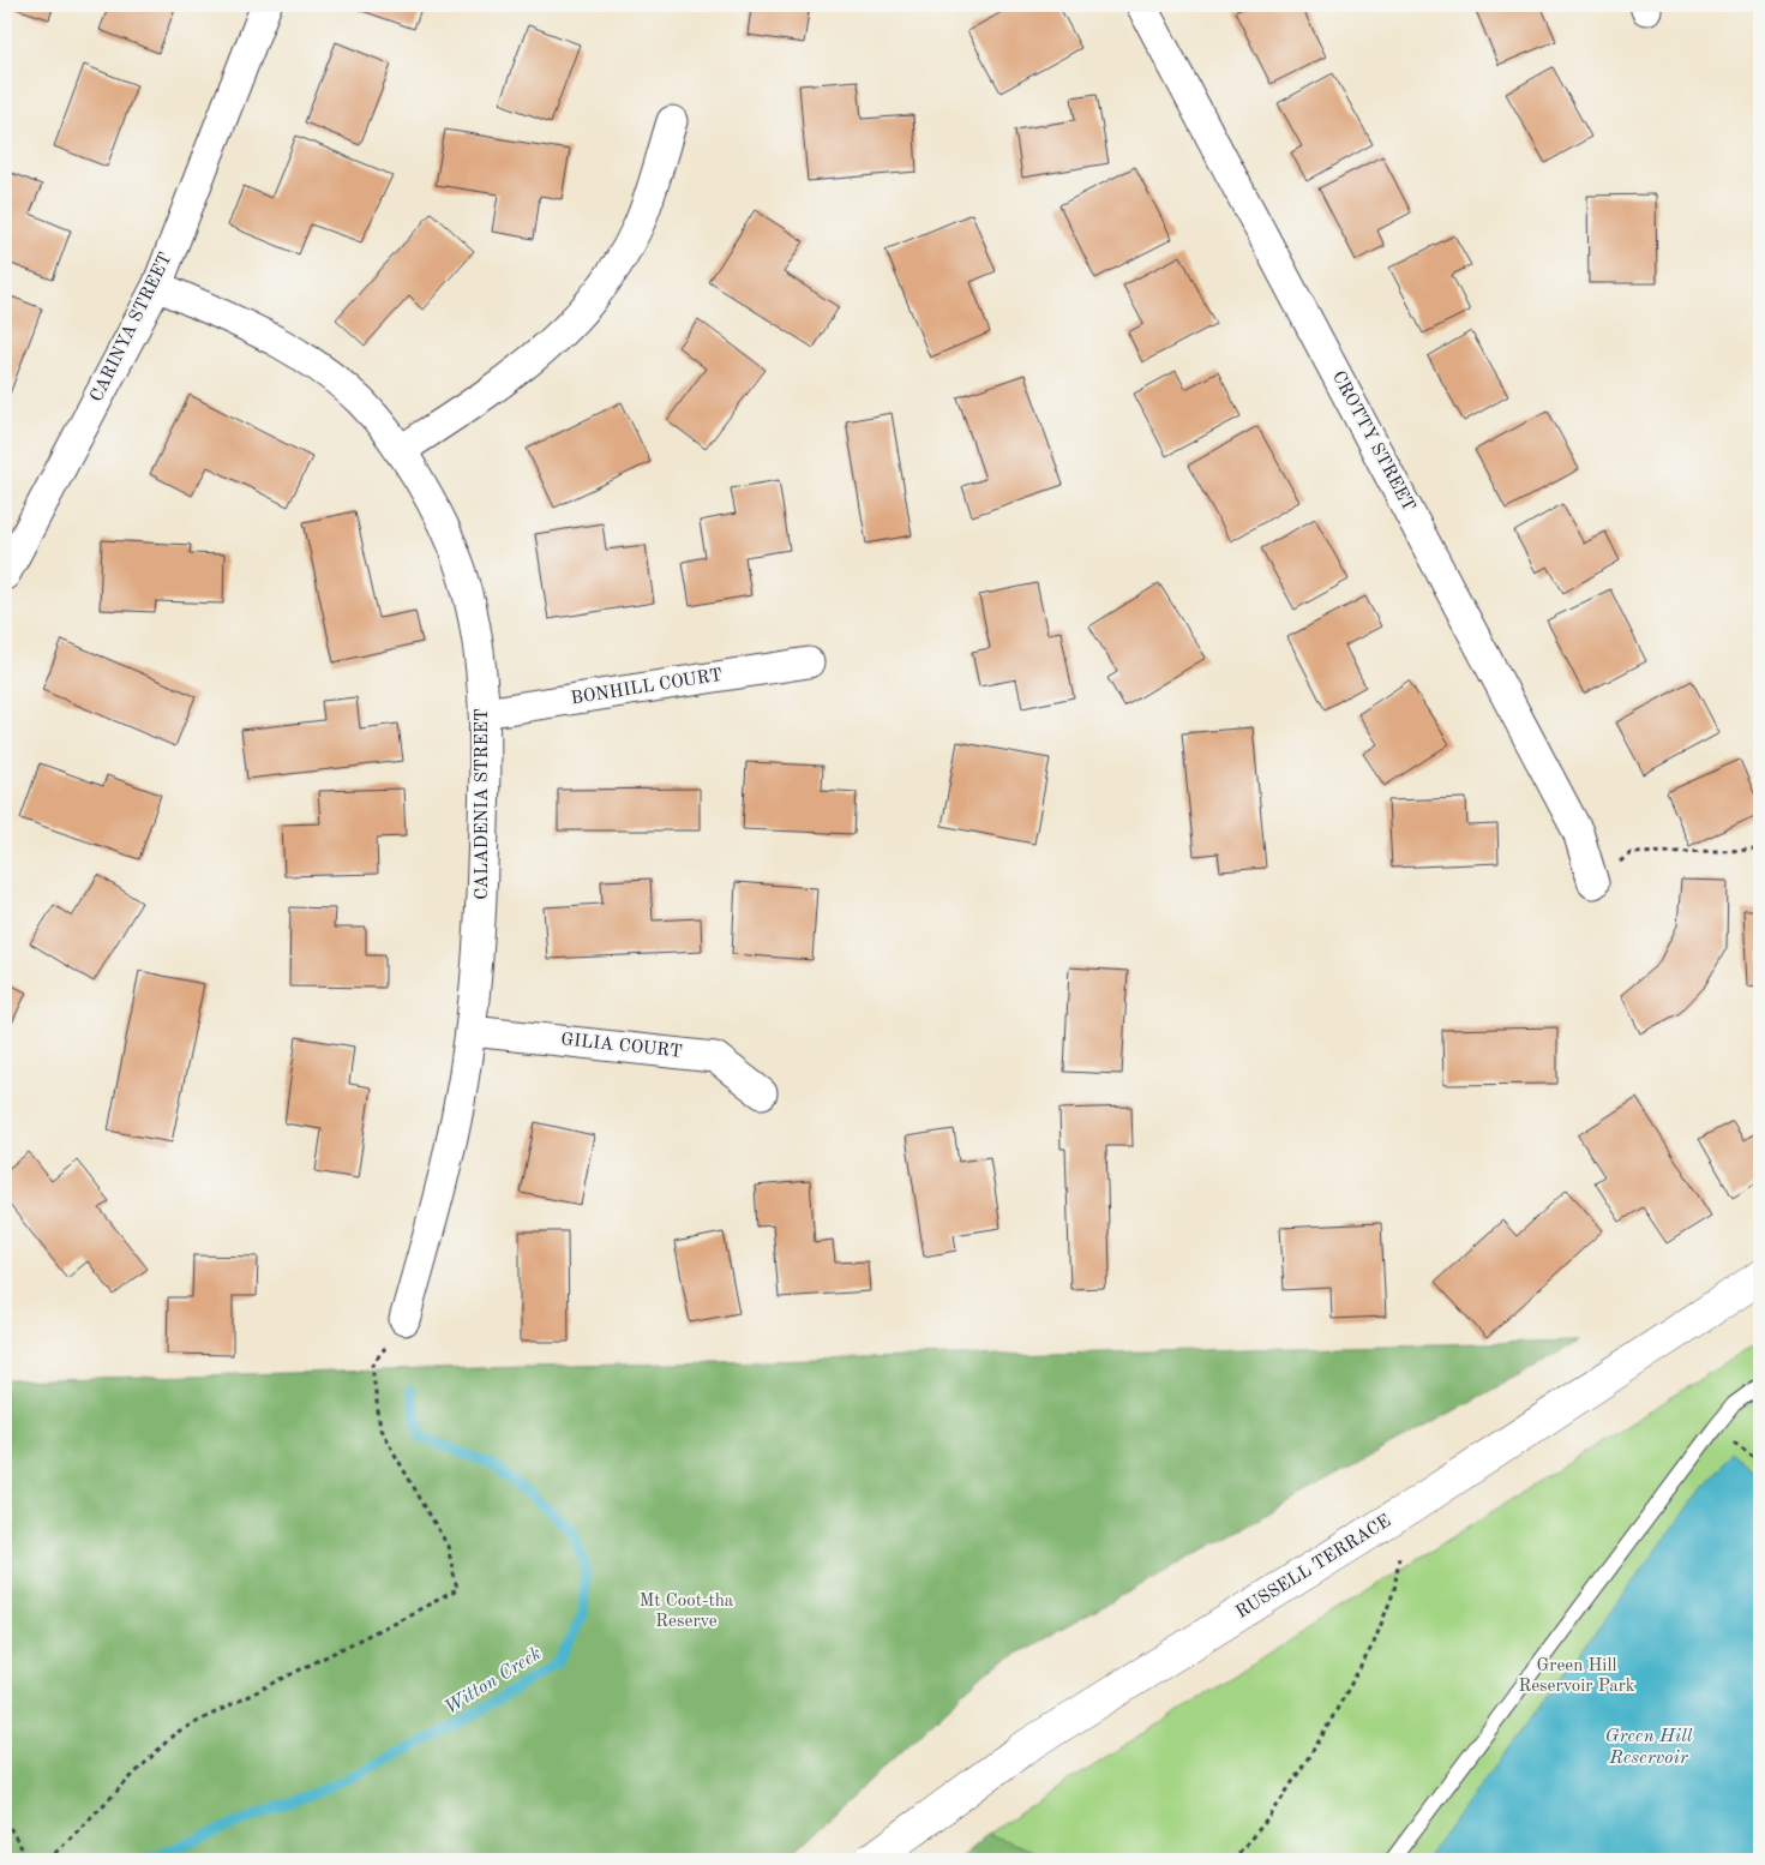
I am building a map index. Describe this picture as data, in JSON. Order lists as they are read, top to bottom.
{
  "streets": {
    "main road": ["RUSSELL TERRACE"],
    "street": [
      "CARINYA STREET",
      "CROTTY STREET",
      "BONHILL COURT",
      "CALADENIA STREET",
      "GILIA COURT"
    ]
  },
  "crossings": [
    ["CARINYA STREET", "CALADENIA STREET"],
    ["BONHILL COURT", "CALADENIA STREET"],
    ["CALADENIA STREET", "GILIA COURT"]
  ],
  "water": ["Witton Creek", "Green Hill Reservoir"],
  "parks": ["Mt Coot-tha Reserve", "Green Hill Reservoir Park"]
}
